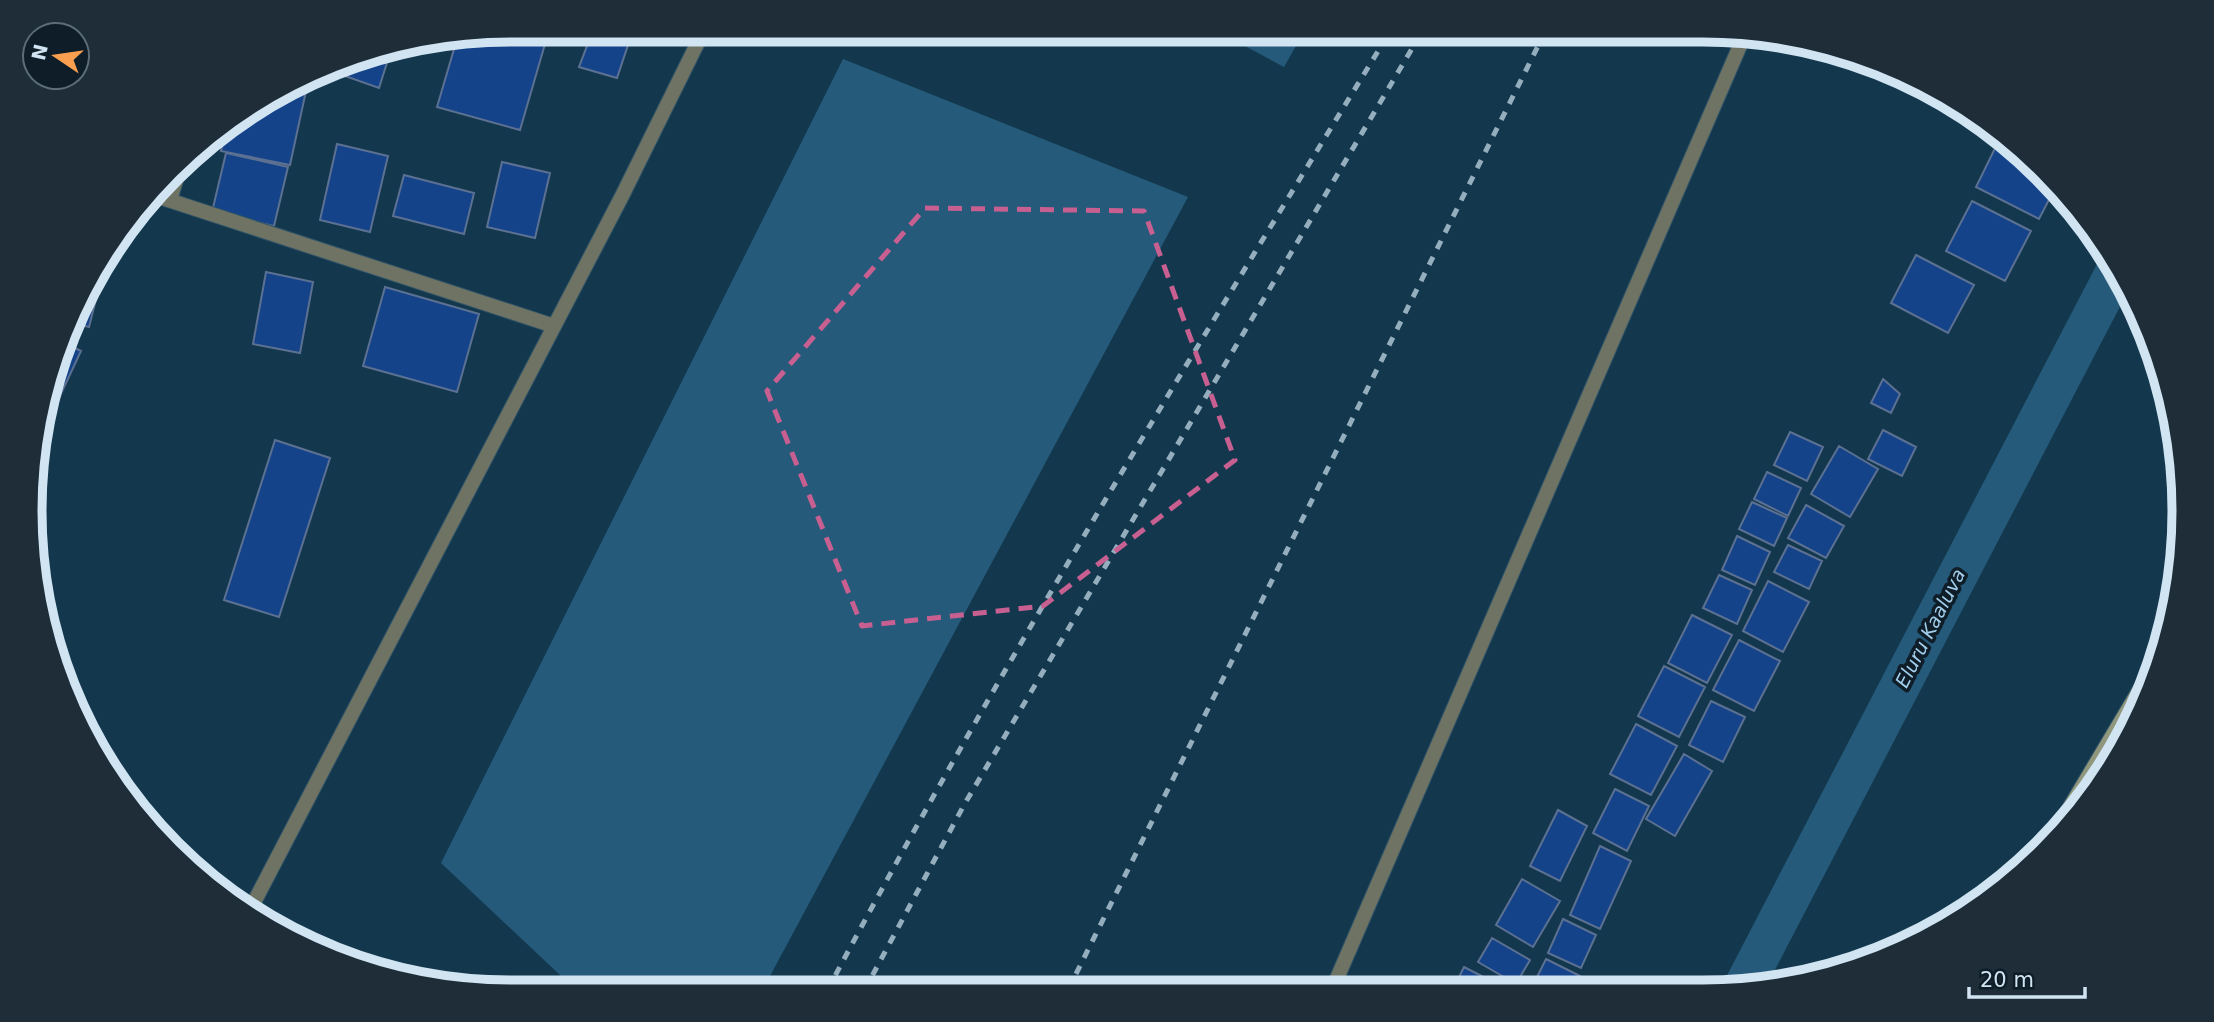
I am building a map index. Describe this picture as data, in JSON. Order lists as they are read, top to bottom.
{
  "water": ["Eluru Kaaluva"],
  "scale_bar": "20 m",
  "north": "left"
}
